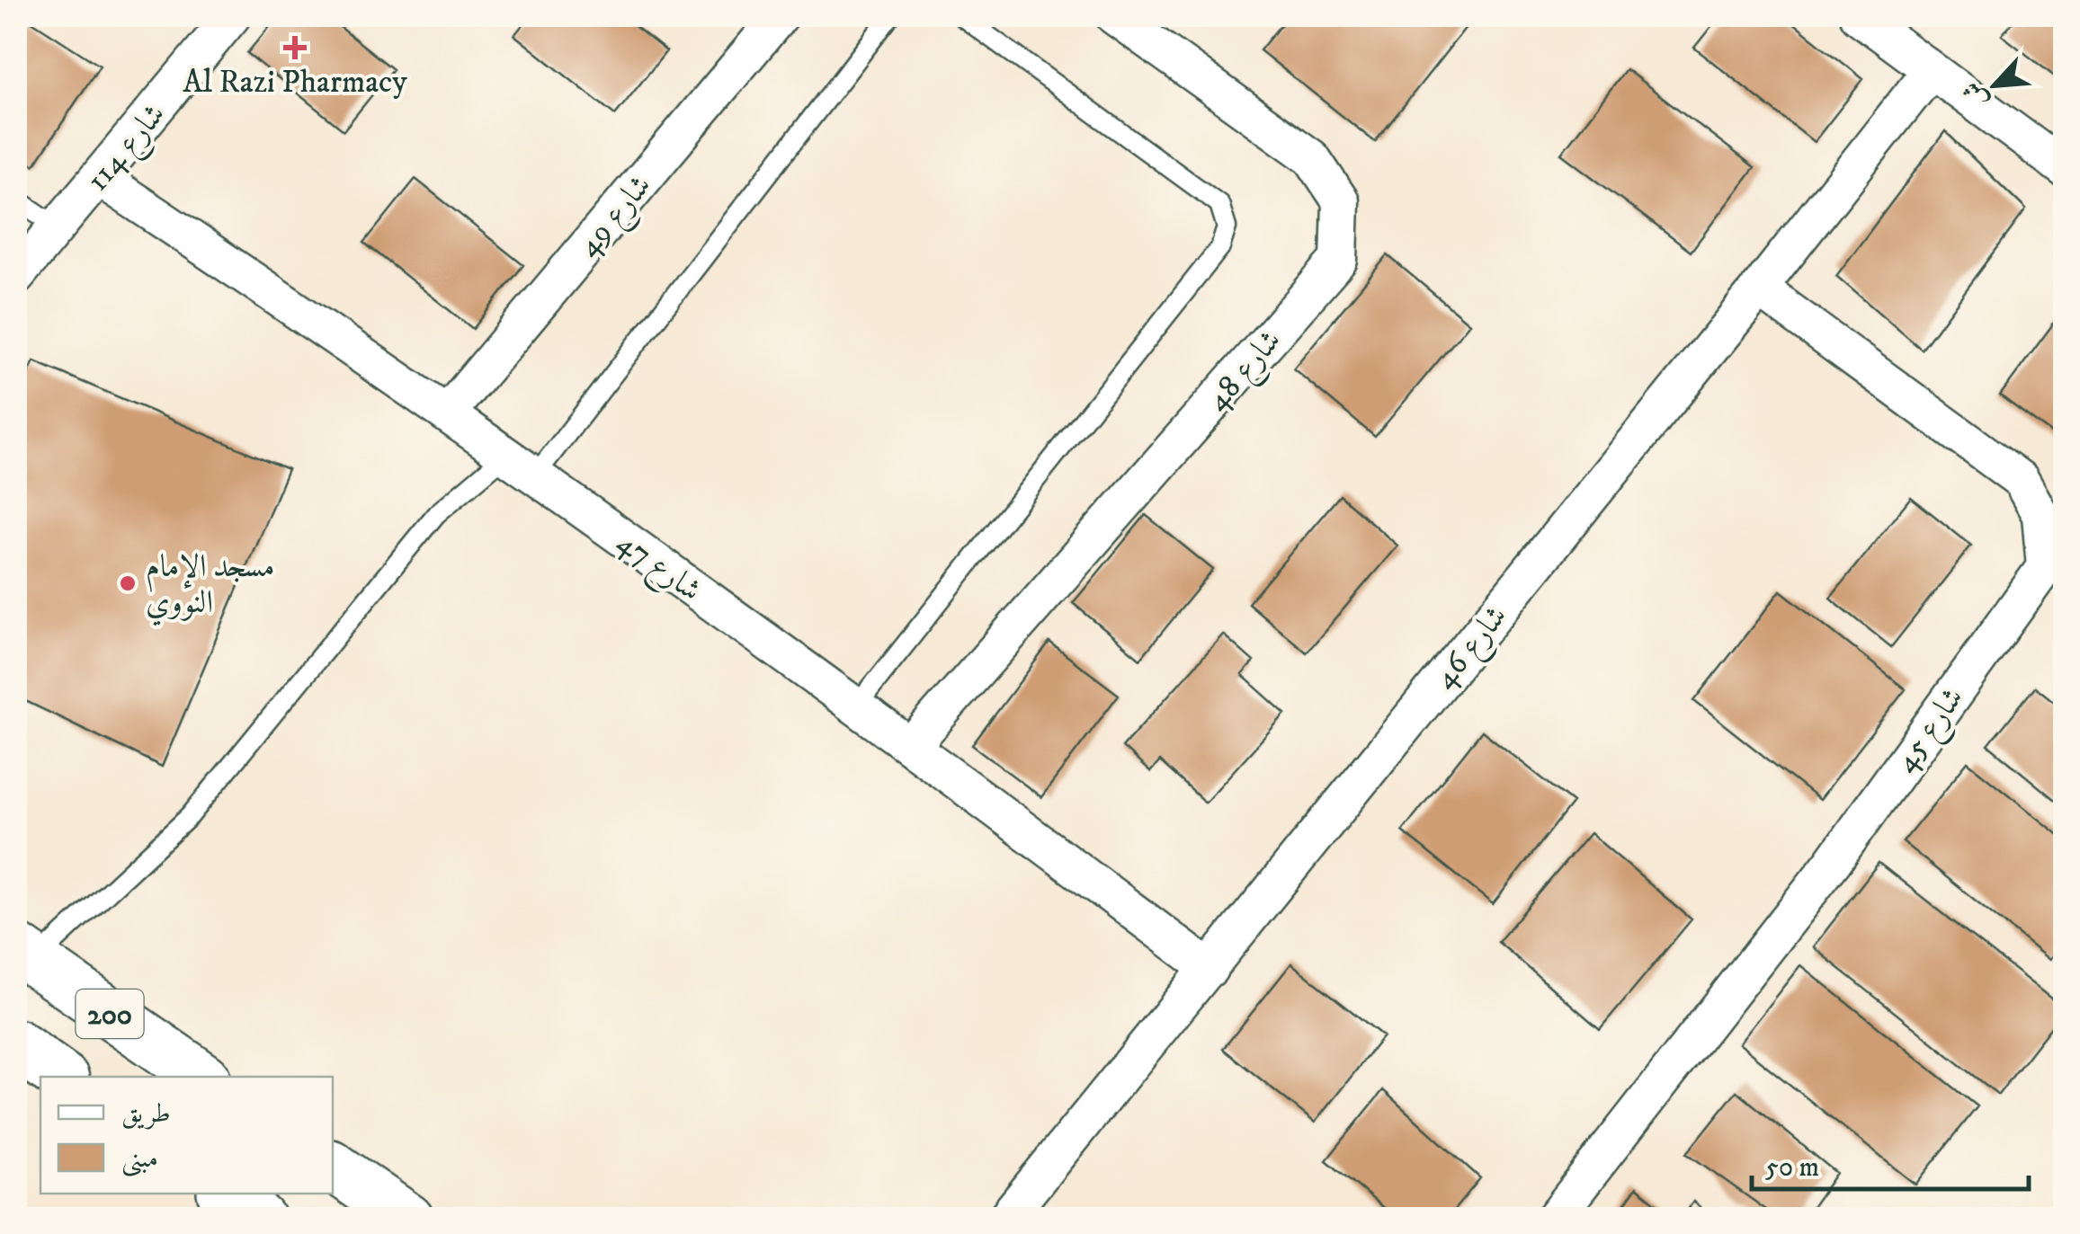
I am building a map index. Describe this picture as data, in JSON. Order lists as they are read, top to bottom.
{
  "streets": {
    "main road": ["200"],
    "street": [
      "شارع 114",
      "شارع 49",
      "شارع 48",
      "شارع 47",
      "شارع 46",
      "شارع 45"
    ]
  },
  "crossings": [
    ["شارع 114", "شارع 47"],
    ["شارع 49", "شارع 47"],
    ["شارع 48", "شارع 47"],
    ["شارع 47", "شارع 46"],
    ["شارع 46", "شارع 45"]
  ],
  "places": {
    "health": ["Al Razi Pharmacy"],
    "other": ["مسجد الإمام النووي"]
  },
  "legend": ["طريق", "مبنى"],
  "scale_bar": "50 m",
  "north": "bottom left"
}
